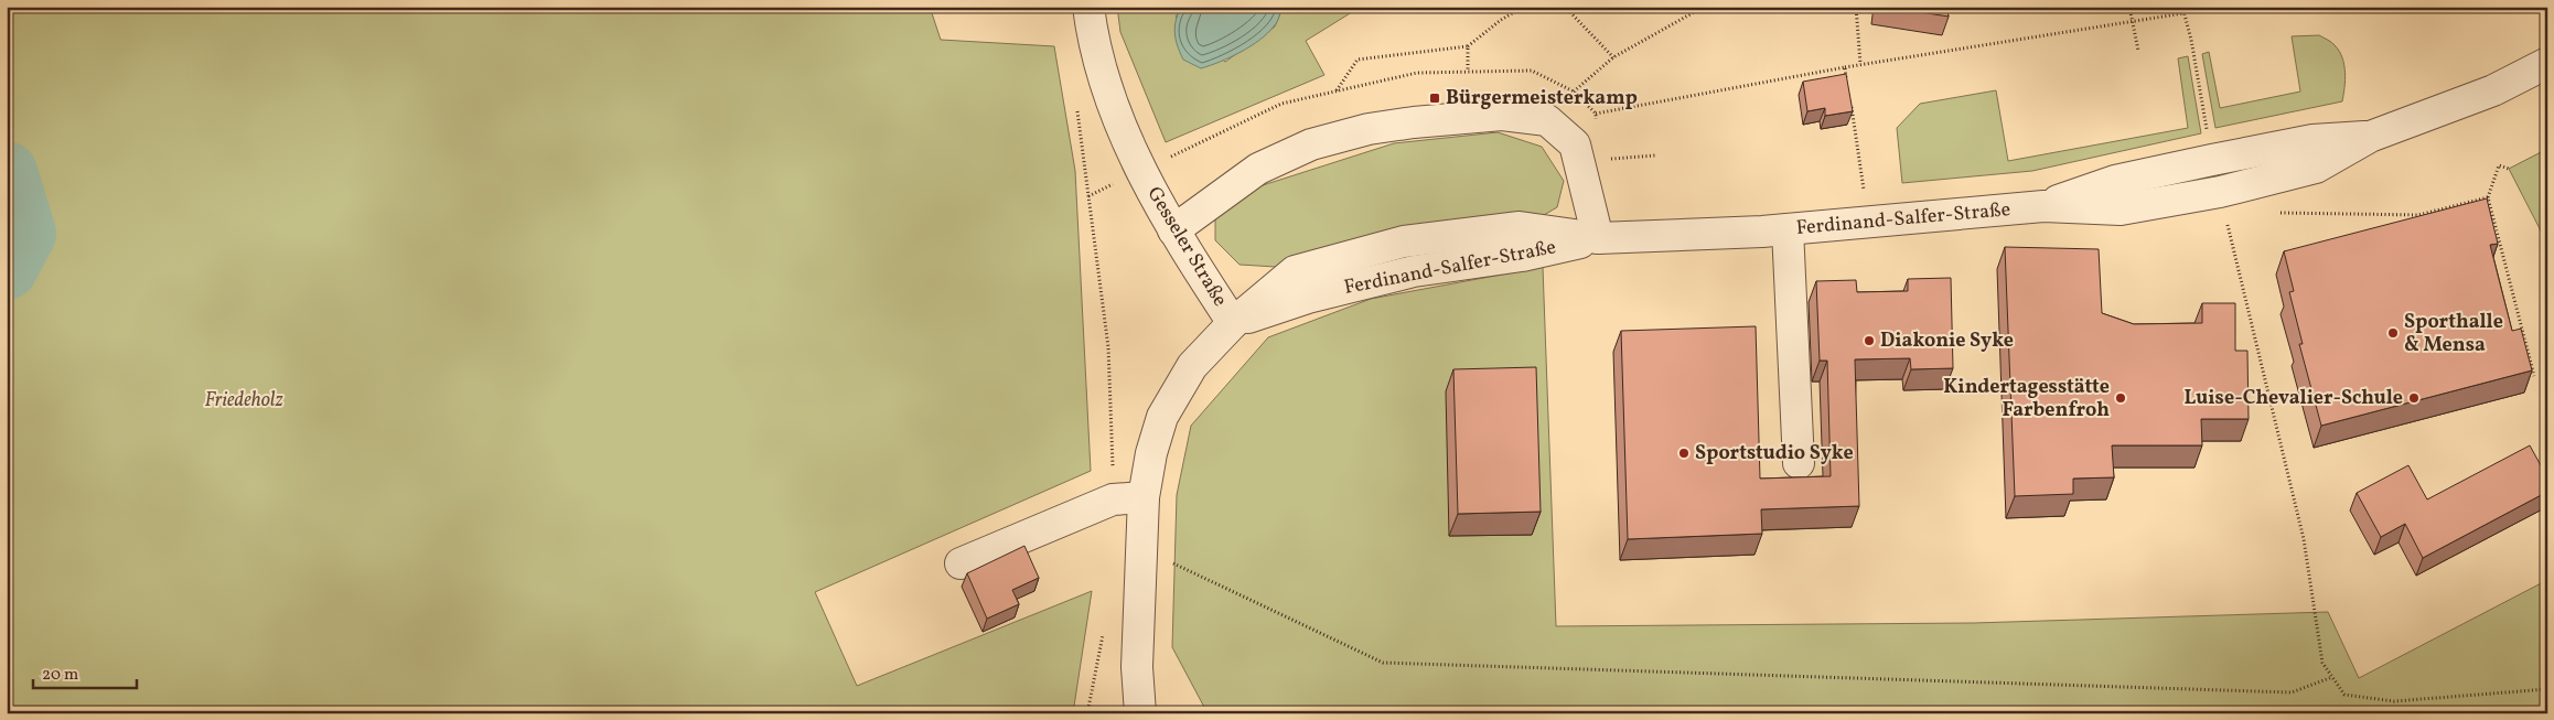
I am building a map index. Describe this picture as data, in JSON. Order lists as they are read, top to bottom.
{
  "streets": {
    "street": ["Ferdinand-Salfer-Straße", "Gesseler Straße"]
  },
  "crossings": [
    ["Ferdinand-Salfer-Straße", "Gesseler Straße"]
  ],
  "parks": ["Friedeholz"],
  "places": {
    "transit": ["Bürgermeisterkamp"],
    "other": [
      "Sporthalle & Mensa",
      "Diakonie Syke",
      "Kindertagesstätte Farbenfroh",
      "Luise-Chevalier-Schule",
      "Sportstudio Syke"
    ]
  },
  "scale_bar": "20 m"
}
